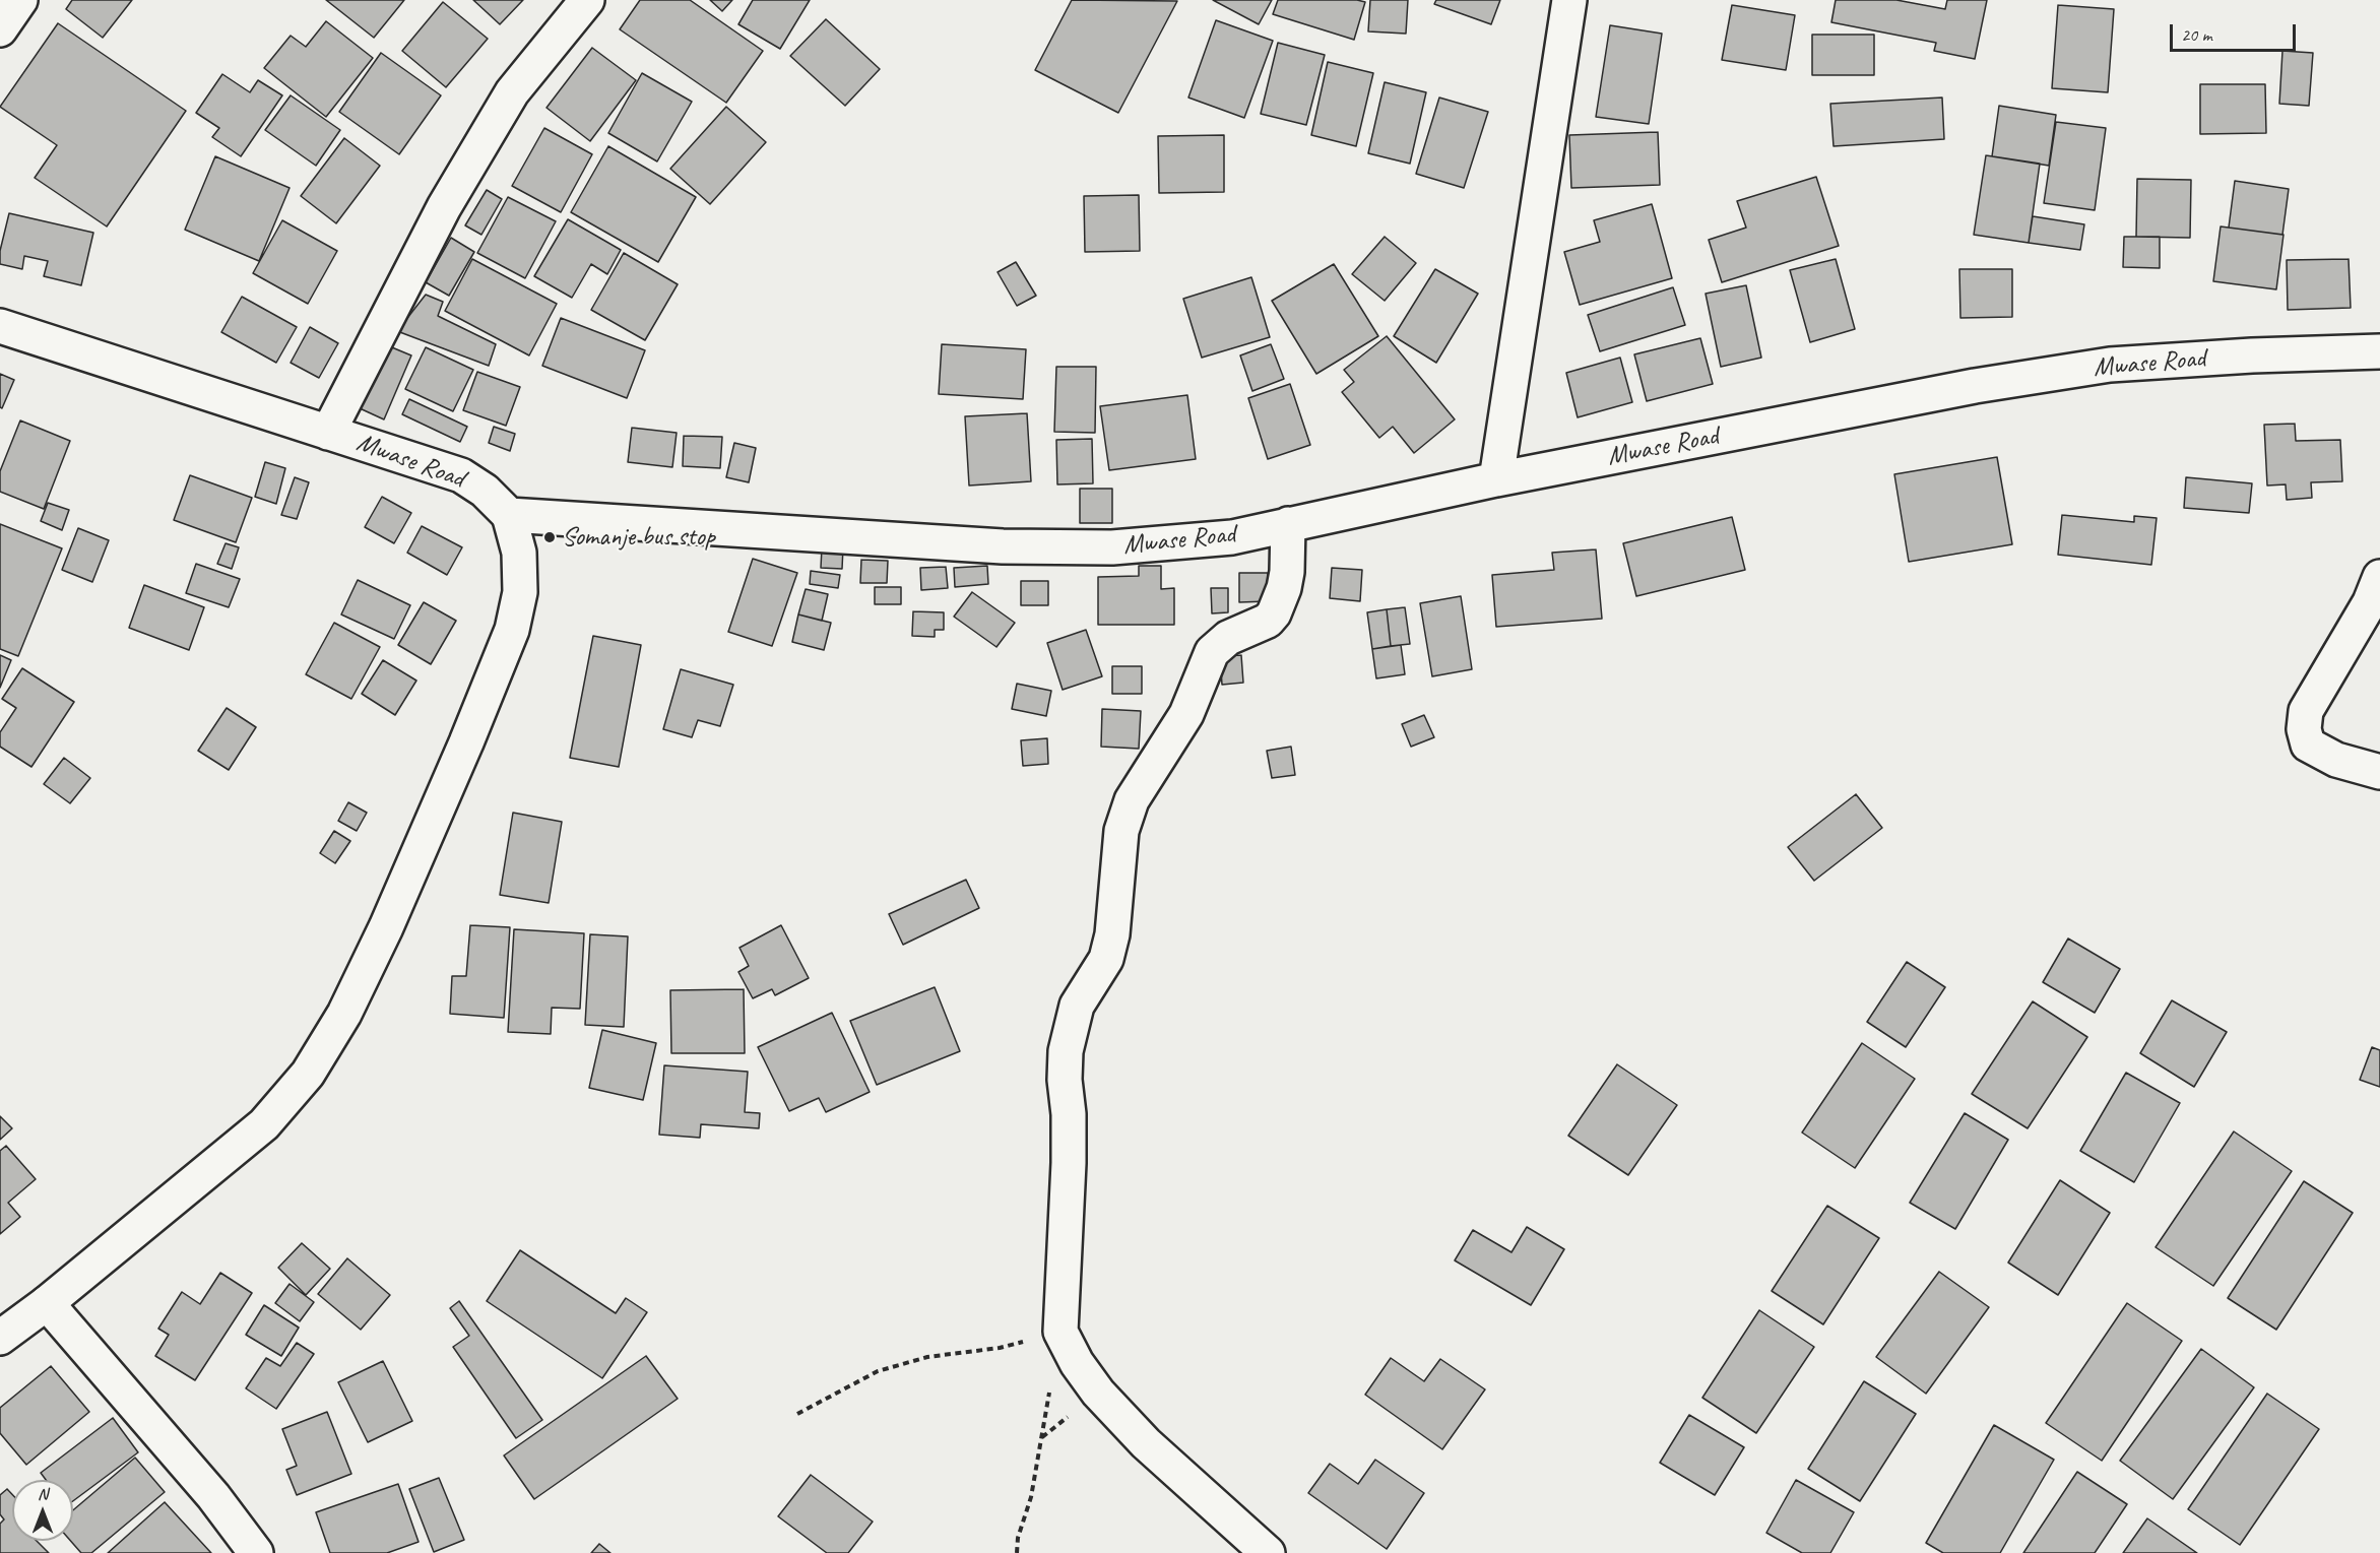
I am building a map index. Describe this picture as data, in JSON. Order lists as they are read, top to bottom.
{
  "streets": {
    "street": ["Mwase Road"]
  },
  "places": ["Somanje bus stop"],
  "scale_bar": "20 m",
  "north": "top"
}
